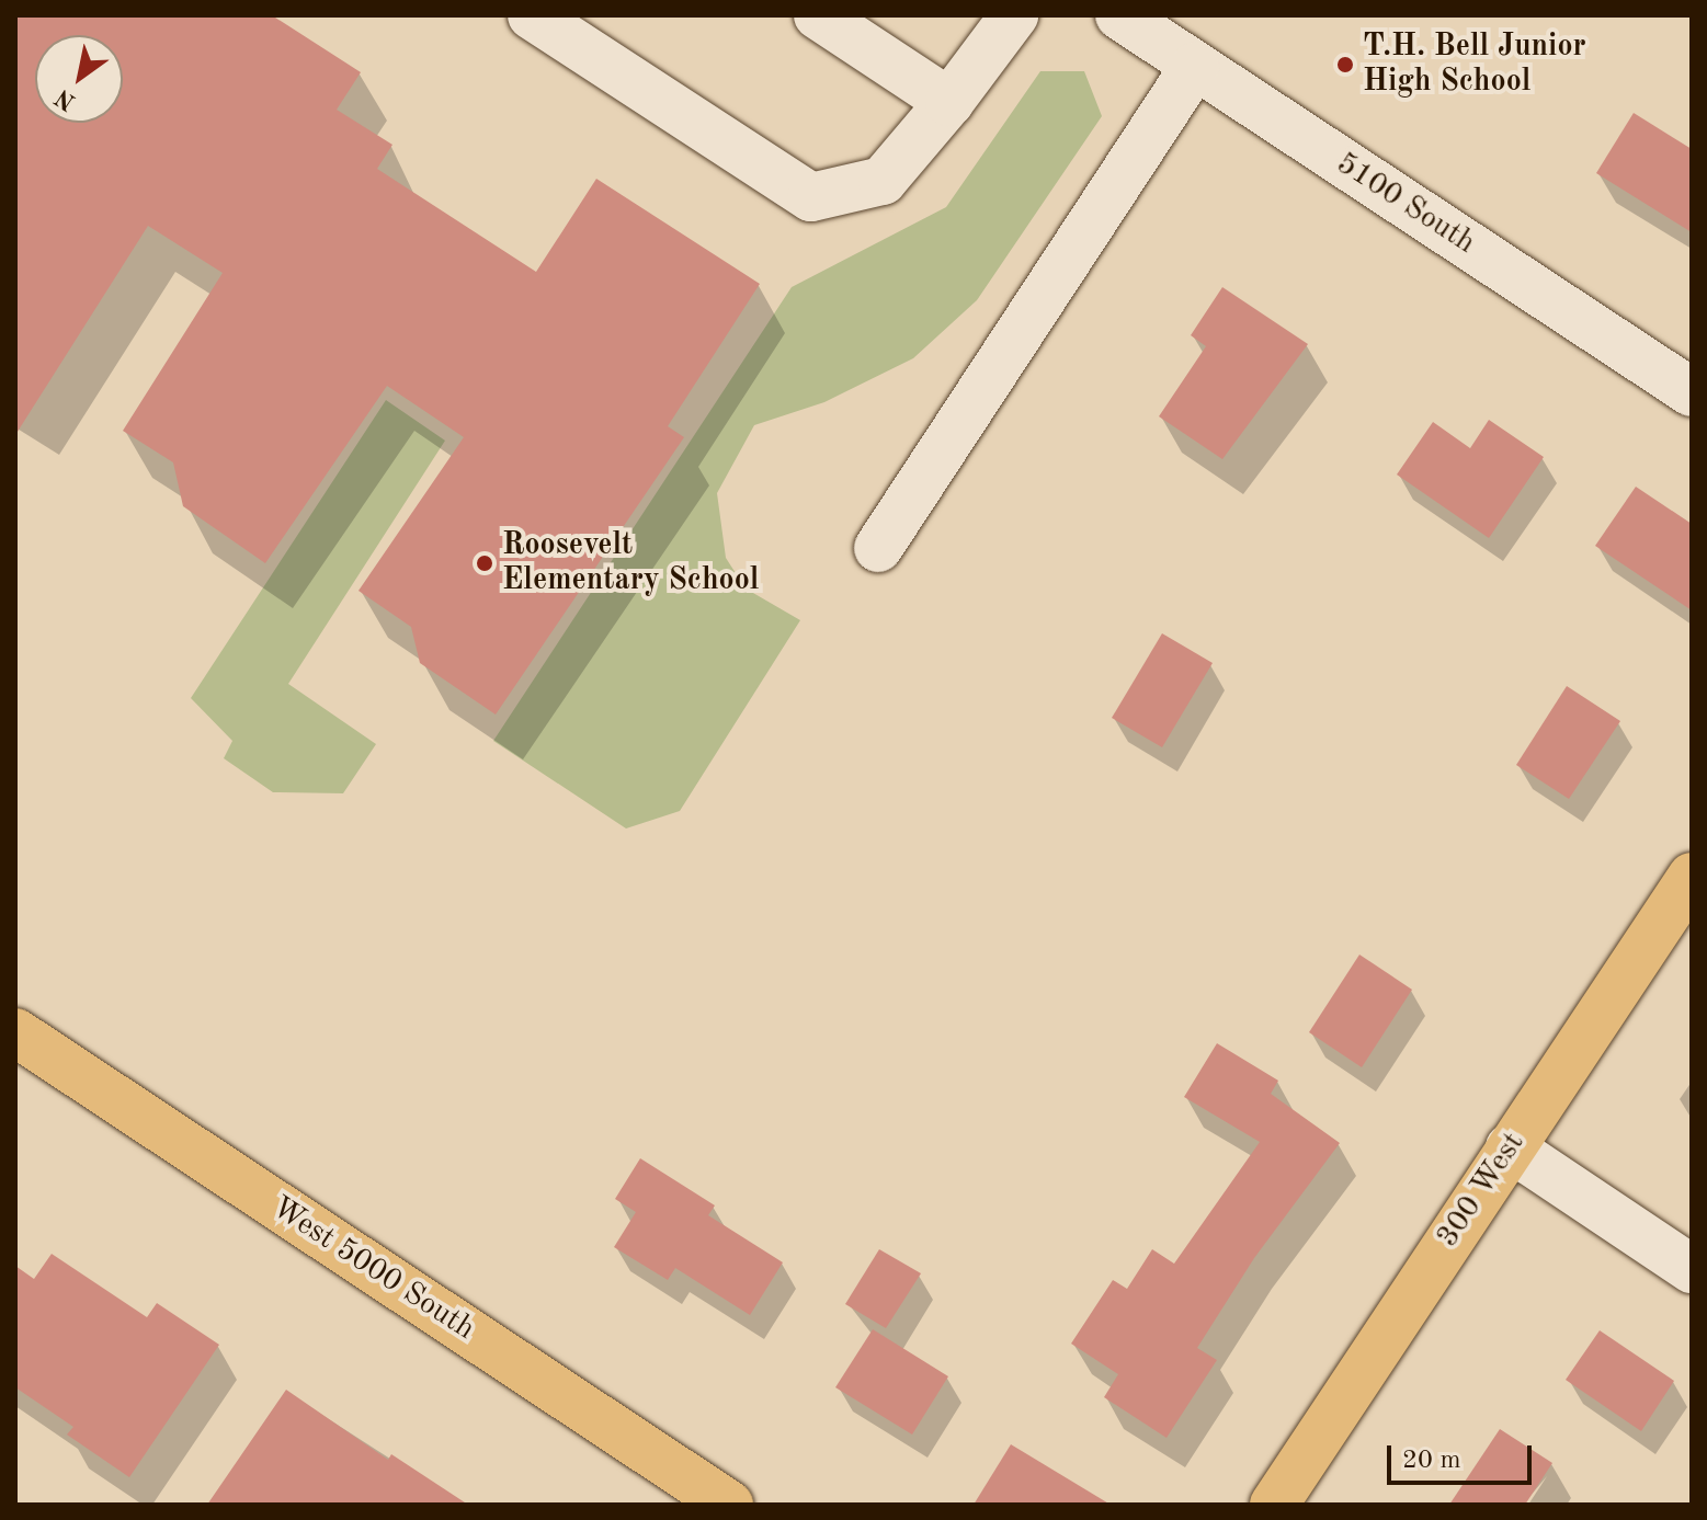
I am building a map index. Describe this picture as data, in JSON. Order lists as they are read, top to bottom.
{
  "streets": {
    "main road": ["300 West", "West 5000 South"],
    "street": ["5100 South"]
  },
  "places": ["T.H. Bell Junior High School", "Roosevelt Elementary School"],
  "scale_bar": "20 m",
  "north": "bottom left"
}
